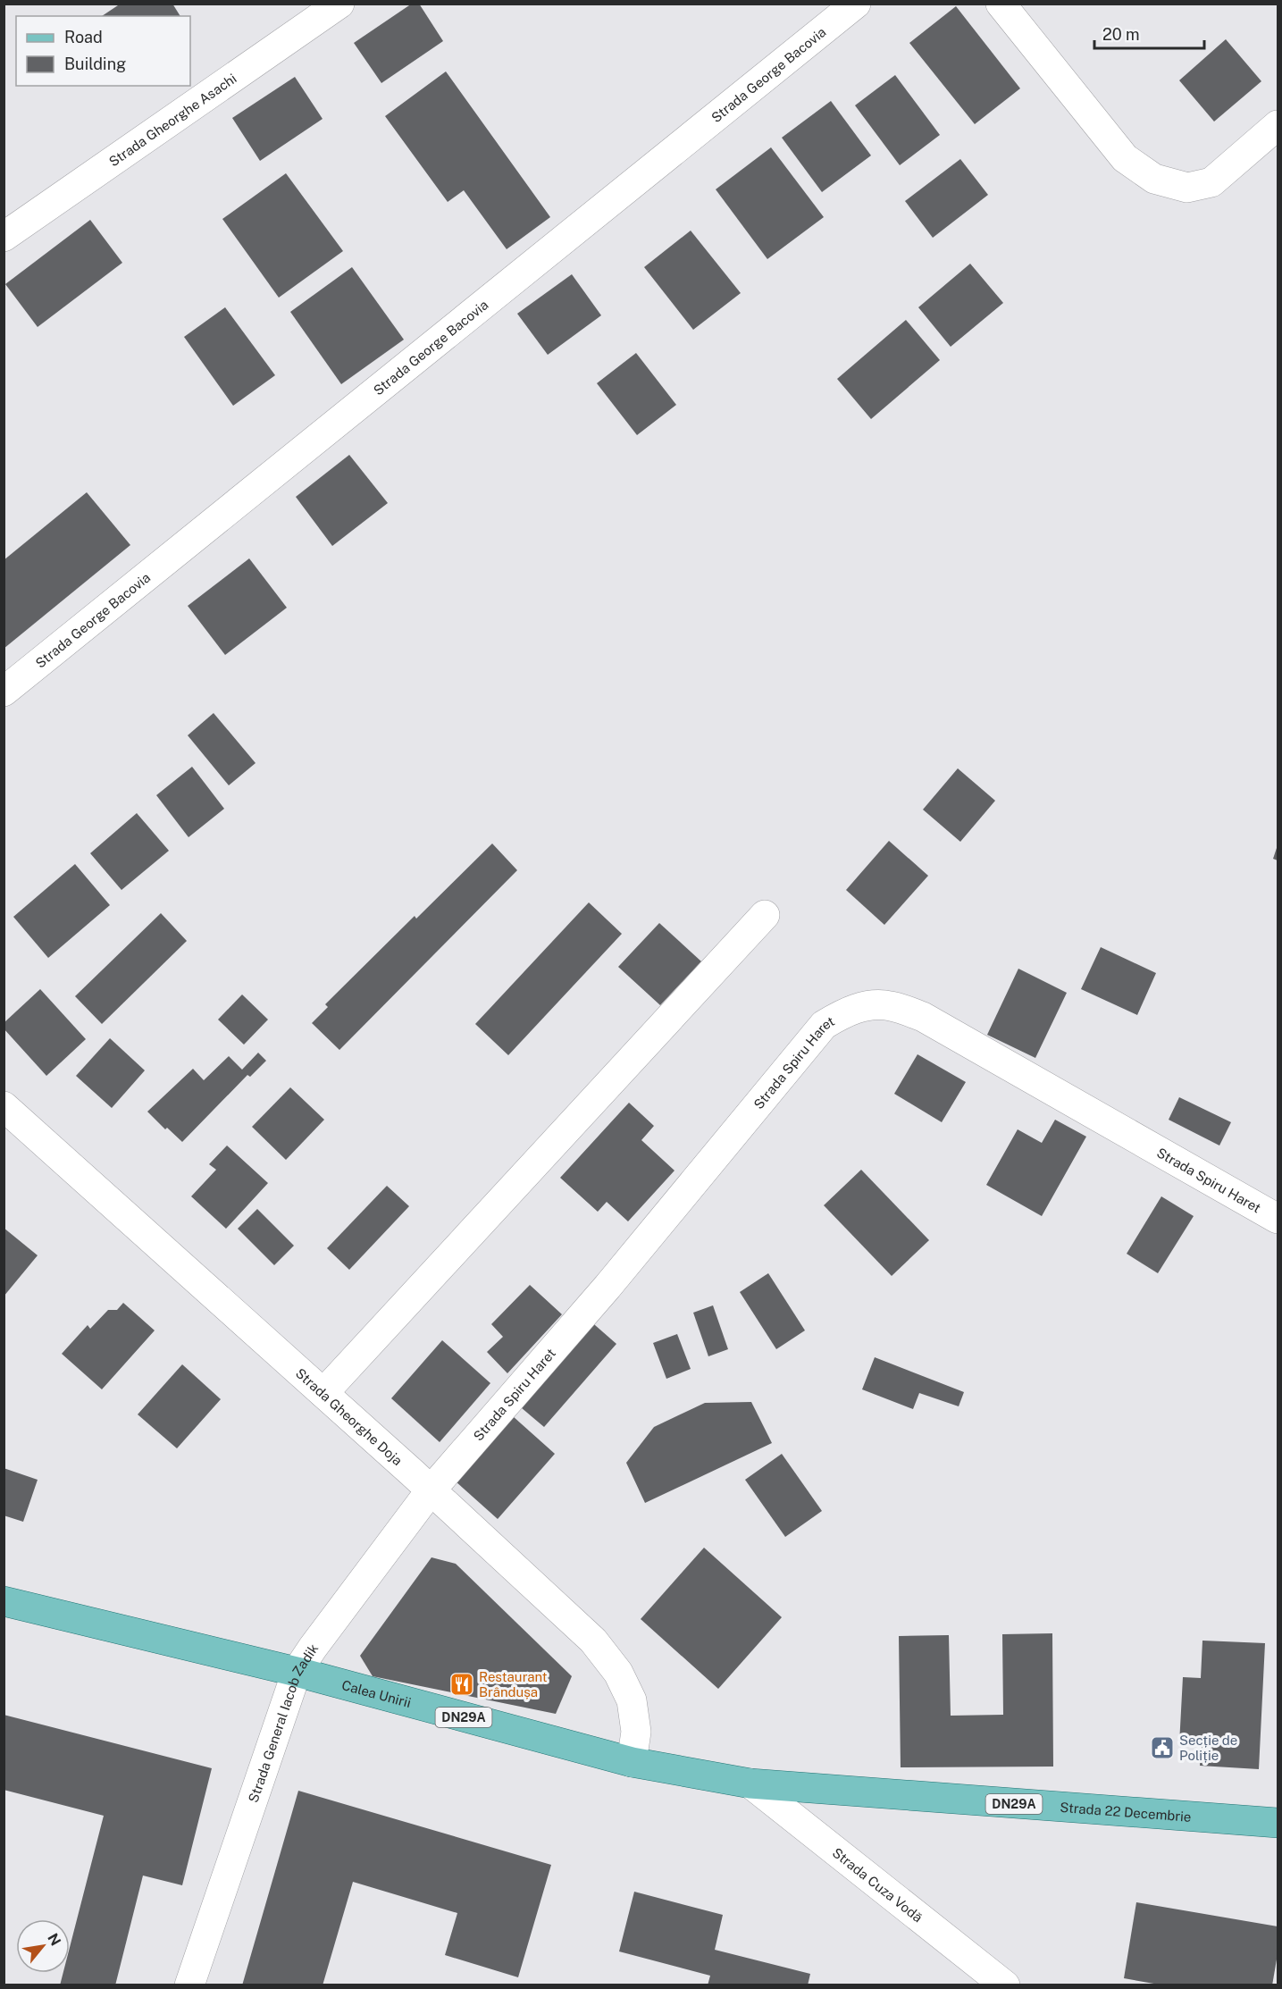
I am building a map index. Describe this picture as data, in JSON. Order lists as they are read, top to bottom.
{
  "streets": {
    "main road": ["Calea Unirii", "DN29A", "Strada 22 Decembrie"],
    "street": [
      "Strada George Bacovia",
      "Strada Gheorghe Asachi",
      "Strada Spiru Haret",
      "Strada Gheorghe Doja",
      "Strada General Iacob Zadik",
      "Strada Cuza Vodă"
    ]
  },
  "crossings": [
    ["Strada Spiru Haret", "Strada Gheorghe Doja"],
    ["Strada Spiru Haret", "Strada General Iacob Zadik"],
    ["Strada Gheorghe Doja", "Calea Unirii"],
    ["Strada Gheorghe Doja", "Strada General Iacob Zadik"],
    ["Calea Unirii", "Strada General Iacob Zadik"],
    ["Calea Unirii", "Strada 22 Decembrie"],
    ["Calea Unirii", "Strada Cuza Vodă"],
    ["Strada 22 Decembrie", "Strada Cuza Vodă"]
  ],
  "places": {
    "restaurant": ["Restaurant Brândușa"],
    "public building": ["Secție de Poliție"]
  },
  "legend": ["Road", "Building"],
  "scale_bar": "20 m",
  "north": "top right"
}
